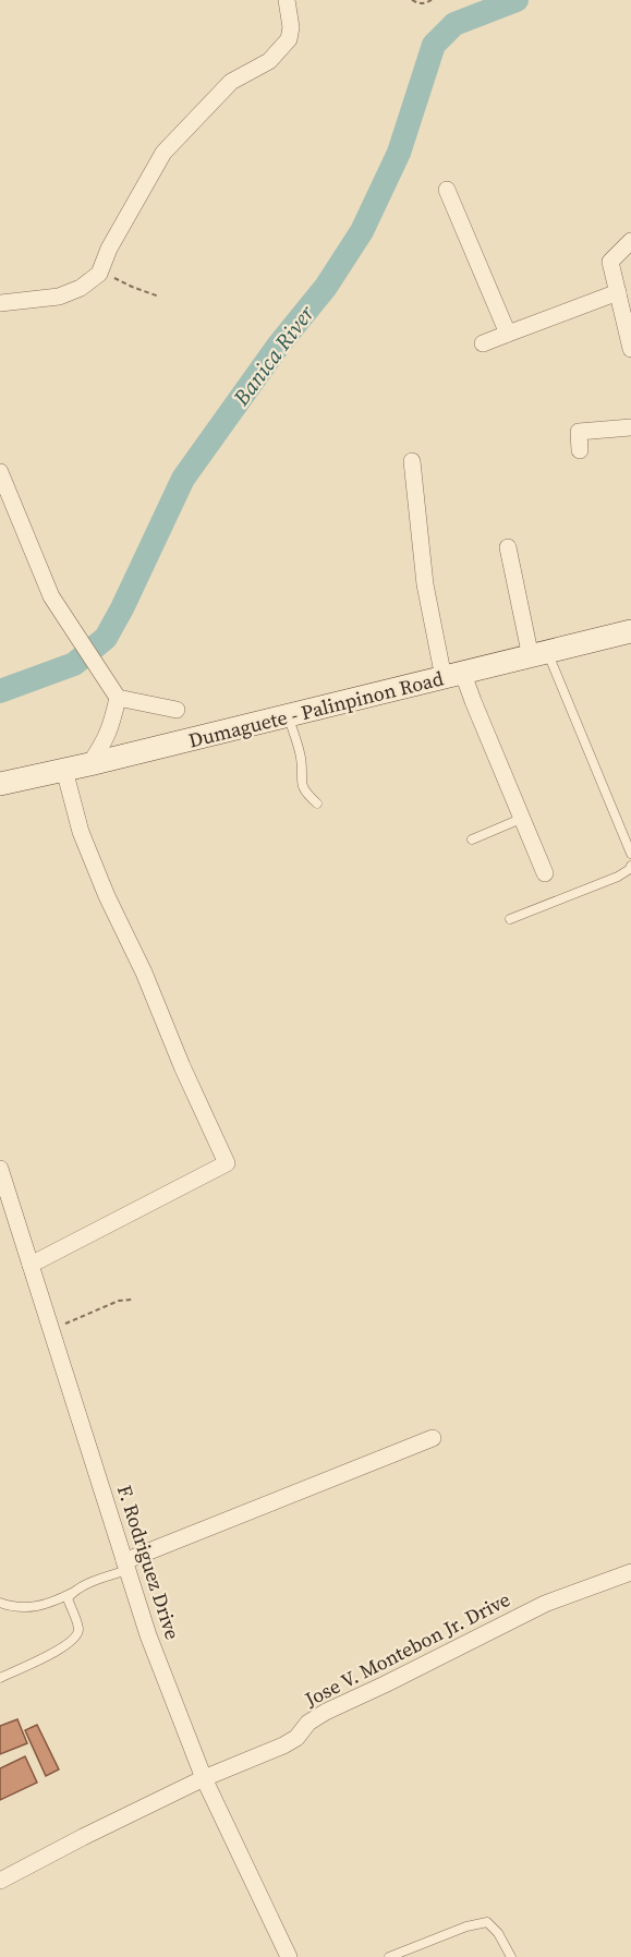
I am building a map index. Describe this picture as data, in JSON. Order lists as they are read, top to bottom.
{
  "streets": {
    "main road": ["Dumaguete - Palinpinon Road"],
    "street": ["F. Rodriguez Drive", "Jose V. Montebon Jr. Drive"]
  },
  "crossings": [
    ["F. Rodriguez Drive", "Jose V. Montebon Jr. Drive"]
  ],
  "water": ["Banica River"]
}
